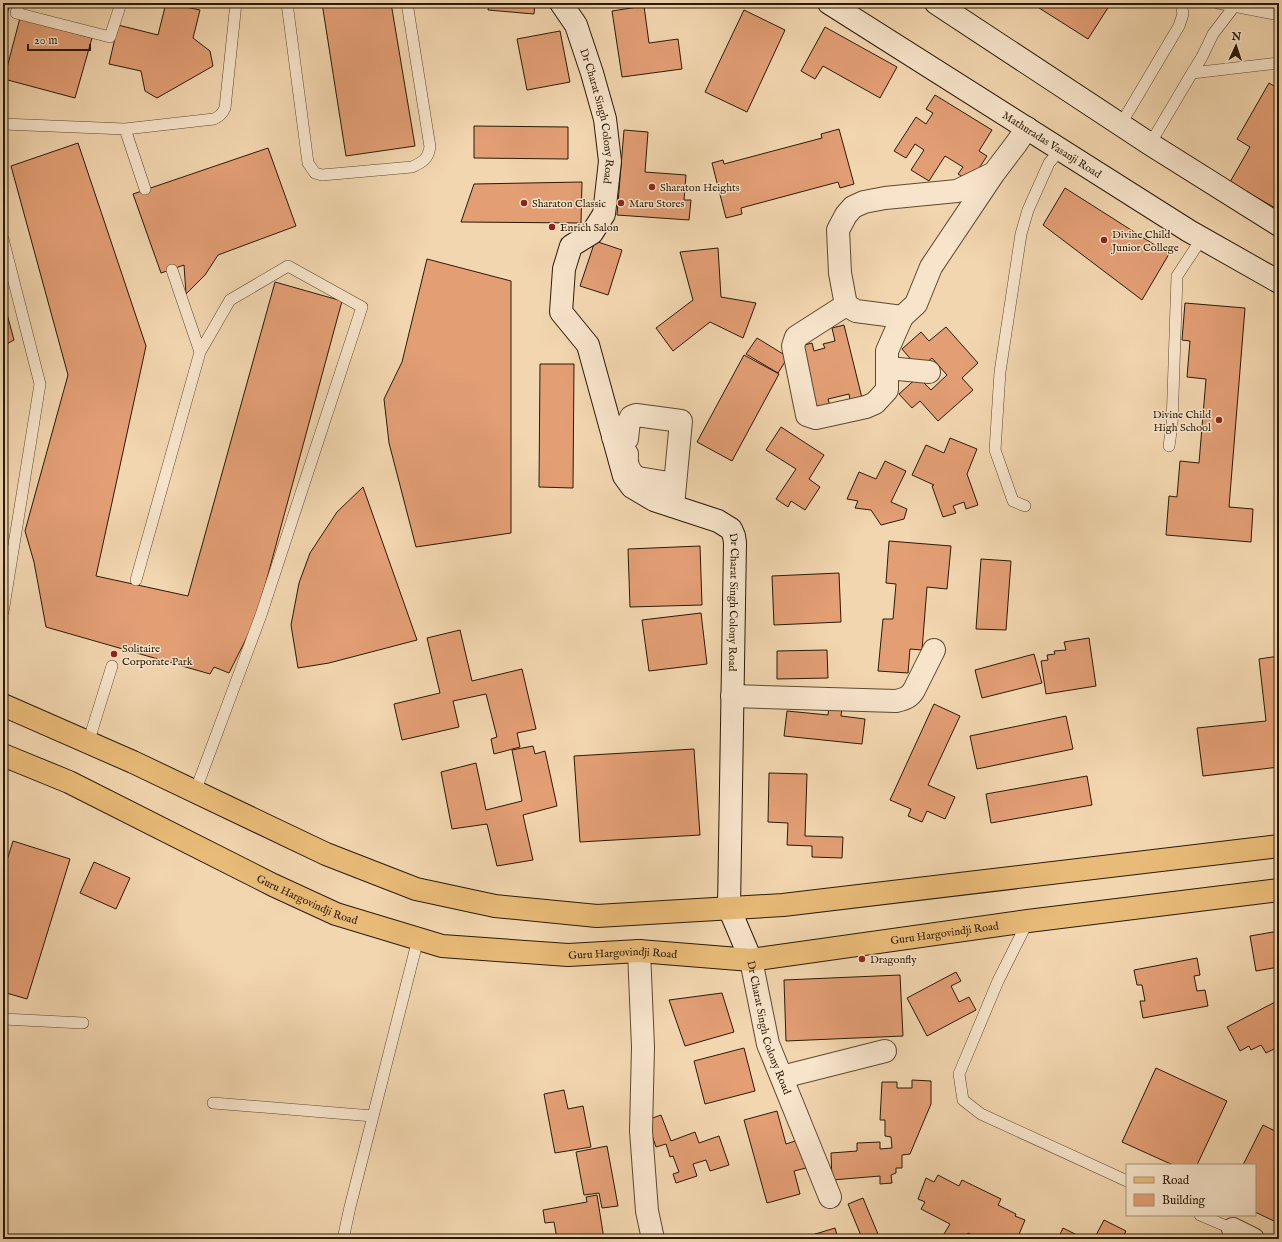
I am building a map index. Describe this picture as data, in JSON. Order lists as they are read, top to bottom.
{
  "streets": {
    "main road": ["Guru Hargovindji Road"],
    "street": ["Dr Charat Singh Colony Road", "Mathuradas Vasanji Road"]
  },
  "crossings": [
    ["Dr Charat Singh Colony Road", "Guru Hargovindji Road"]
  ],
  "places": [
    "Sharaton Heights",
    "Sharaton Classic",
    "Maru Stores",
    "Enrich Salon",
    "Divine Child Junior College",
    "Divine Child High School",
    "Solitaire Corporate Park",
    "Dragonfly"
  ],
  "legend": ["Road", "Building"],
  "scale_bar": "20 m",
  "north": "top"
}
